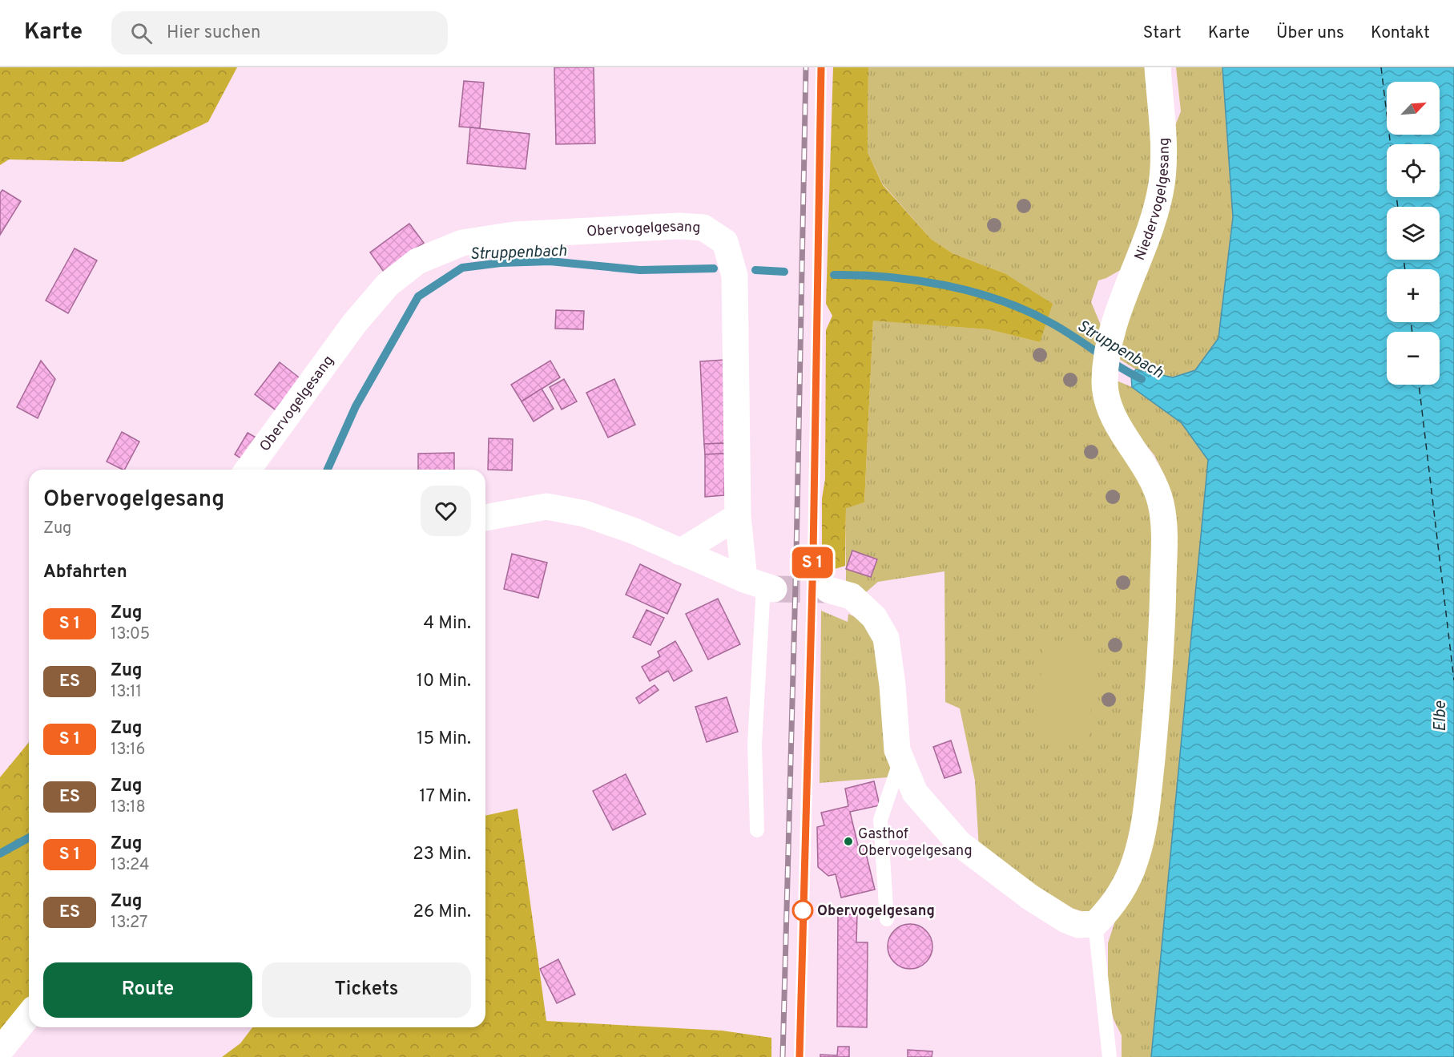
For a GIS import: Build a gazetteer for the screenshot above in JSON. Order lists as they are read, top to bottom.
{
  "streets": {
    "street": ["Niedervogelgesang", "Obervogelgesang"]
  },
  "water": ["Struppenbach", "Elbe"],
  "places": ["Gasthof Obervogelgesang", "Obervogelgesang"],
  "north": "top right",
  "page": {
    "header": "Karte",
    "search": "Hier suchen",
    "nav": [
      "Start",
      "Karte",
      "Über uns",
      "Kontakt"
    ],
    "on_map": "S 1",
    "map_buttons": ["+", "−"],
    "heading": [
      ["Obervogelgesang", "Zug"],
      "Abfahrten"
    ],
    "list": [
      {
        "mark": "S 1",
        "name": "Zug",
        "note": "13:05",
        "value": "4 Min."
      },
      {
        "mark": "ES",
        "name": "Zug",
        "note": "13:11",
        "value": "10 Min."
      },
      {
        "mark": "S 1",
        "name": "Zug",
        "note": "13:16",
        "value": "15 Min."
      },
      {
        "mark": "ES",
        "name": "Zug",
        "note": "13:18",
        "value": "17 Min."
      },
      {
        "mark": "S 1",
        "name": "Zug",
        "note": "13:24",
        "value": "23 Min."
      },
      {
        "mark": "ES",
        "name": "Zug",
        "note": "13:27",
        "value": "26 Min."
      }
    ],
    "buttons": ["Route", "Tickets"]
  }
}
